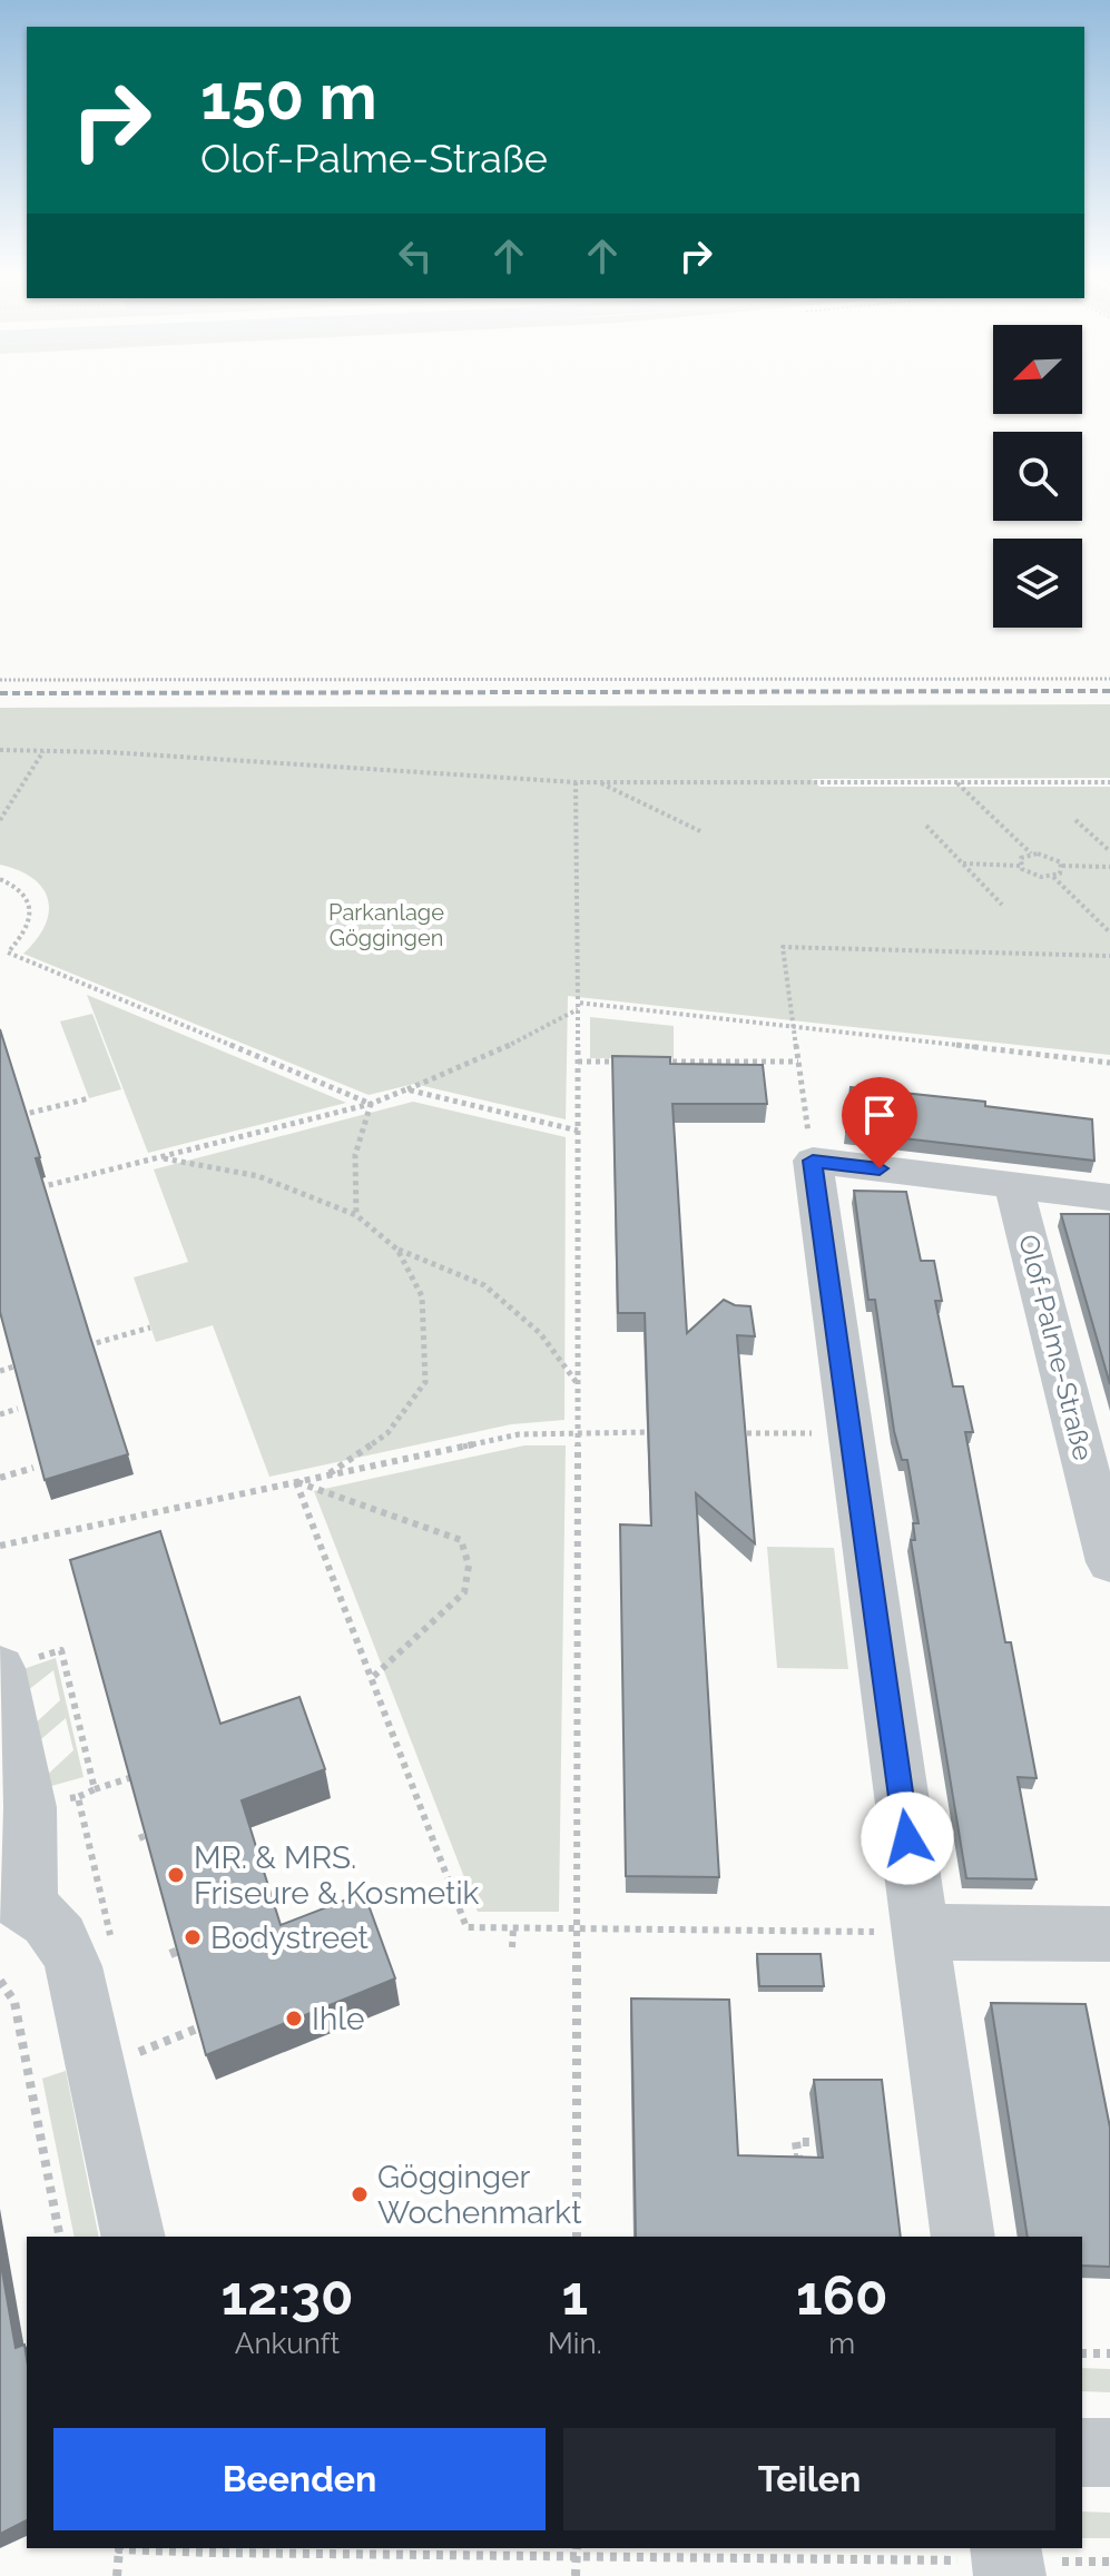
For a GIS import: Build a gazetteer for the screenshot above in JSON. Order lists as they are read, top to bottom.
{
  "streets": {
    "street": ["Olof-Palme-Straße"]
  },
  "parks": ["Parkanlage Göggingen"],
  "places": [
    "MR. & MRS. Friseure & Kosmetik",
    "Bodystreet",
    "Ihle",
    "Gögginger Wochenmarkt"
  ],
  "north": "bottom left",
  "page": {
    "turn": ["150 m", "Olof-Palme-Straße"],
    "eta": [
      "12:30",
      "Ankunft",
      "1",
      "Min.",
      "160",
      "m"
    ],
    "buttons": ["Beenden", "Teilen"]
  }
}
